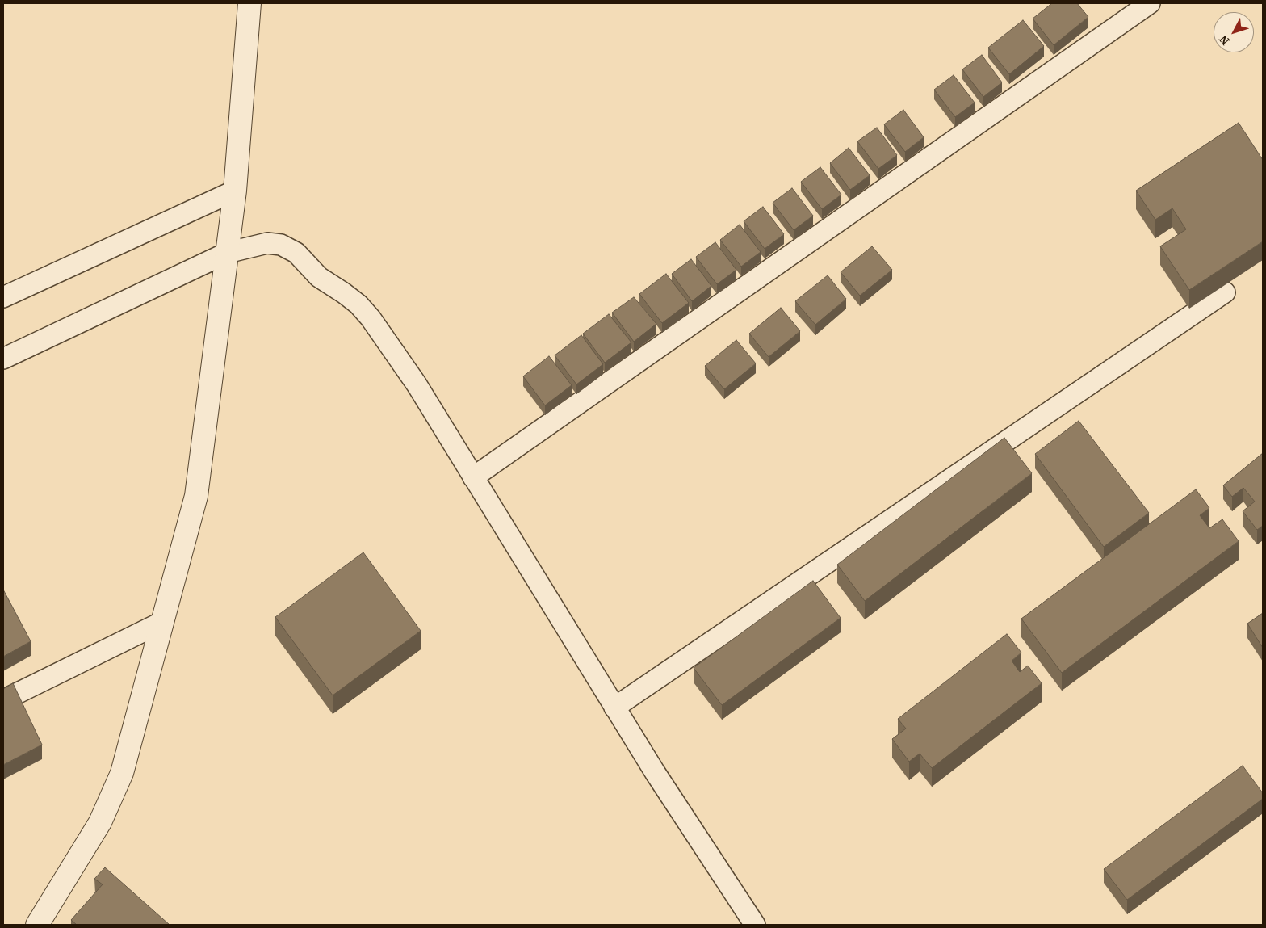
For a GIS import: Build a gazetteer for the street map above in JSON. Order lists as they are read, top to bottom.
{
  "north": "bottom left"
}
